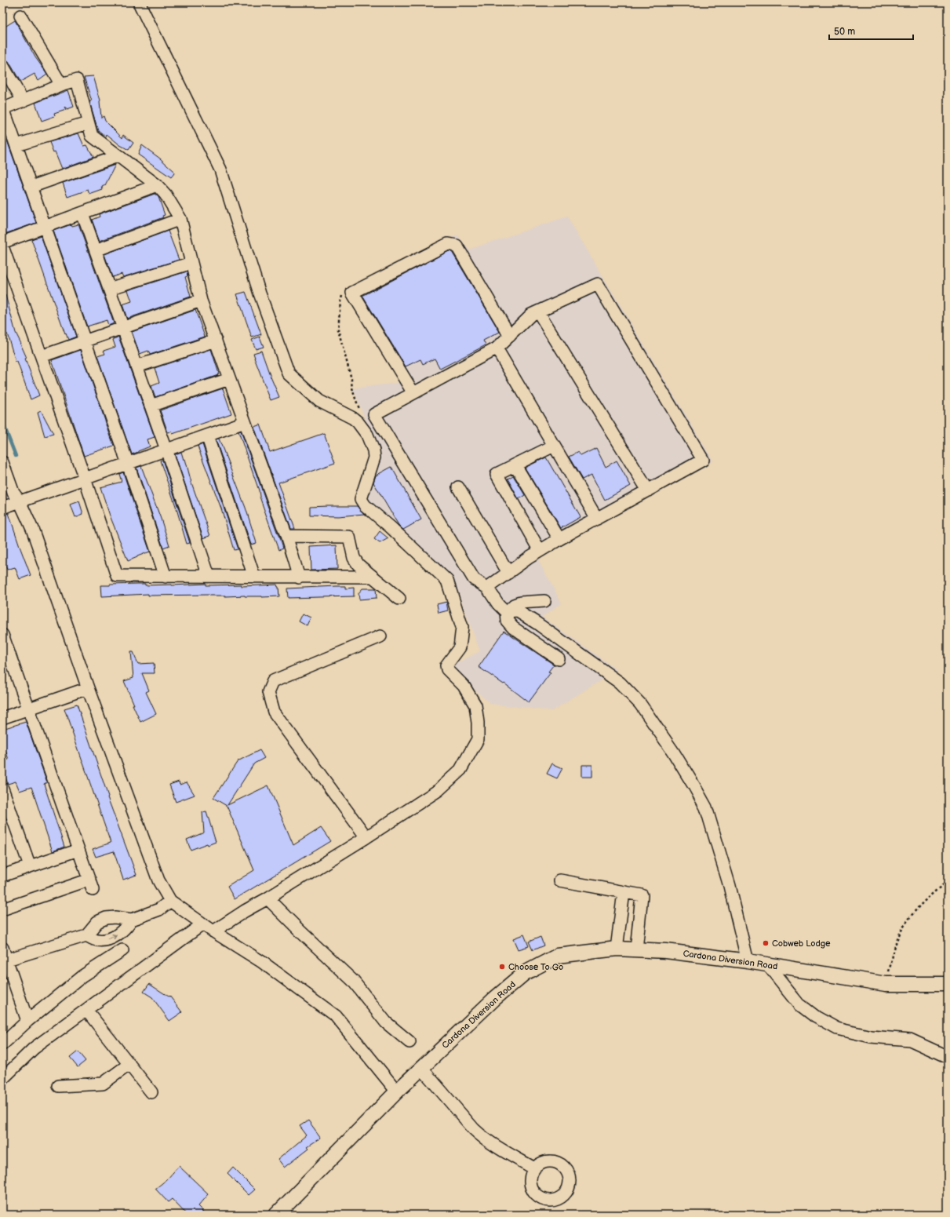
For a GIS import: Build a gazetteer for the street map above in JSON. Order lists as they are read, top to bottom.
{
  "streets": {
    "main road": ["Cardona Diversion Road"]
  },
  "places": ["Cobweb Lodge", "Choose To Go"],
  "scale_bar": "50 m"
}
